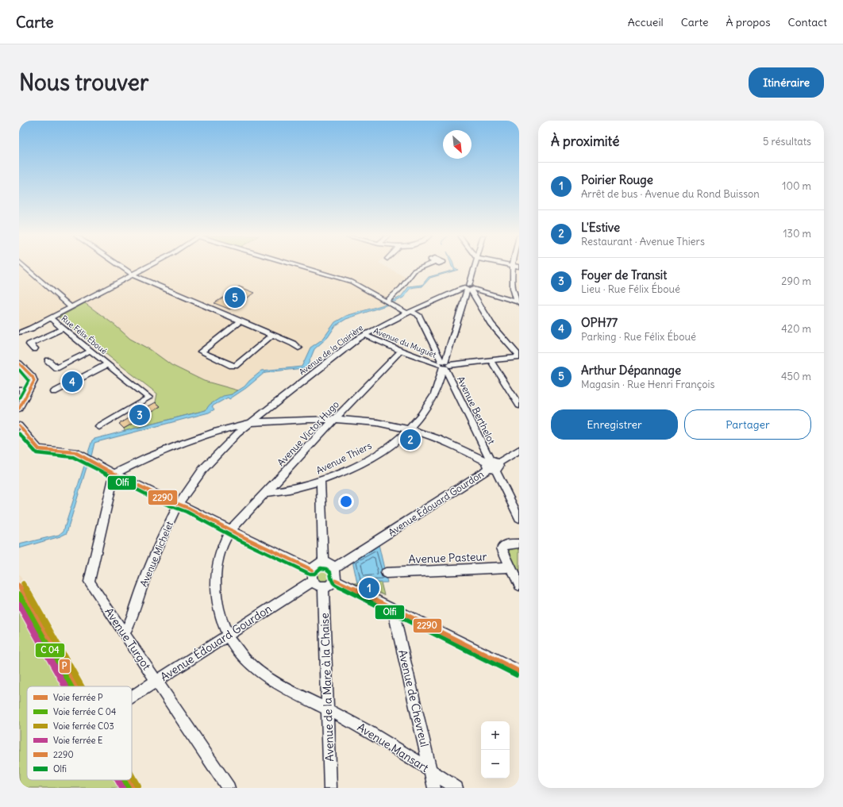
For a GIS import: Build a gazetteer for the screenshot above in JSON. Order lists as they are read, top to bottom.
{
  "streets": {
    "street": [
      "Rue Félix Éboué",
      "Avenue du Muguet",
      "Avenue de la Clairière",
      "Avenue Berthelot",
      "Avenue Victor Hugo",
      "Avenue Thiers",
      "Avenue Édouard Gourdon",
      "Avenue Michelet",
      "Avenue Pasteur",
      "Avenue Turgot",
      "Avenue de la Mare à la Chaise",
      "Avenue de Chevreul",
      "Avenue Mansart"
    ]
  },
  "crossings": [
    ["Avenue du Muguet", "Avenue de la Clairière"],
    ["Avenue du Muguet", "Avenue Berthelot"],
    ["Avenue du Muguet", "Avenue Victor Hugo"],
    ["Avenue du Muguet", "Avenue Thiers"],
    ["Avenue de la Clairière", "Avenue Berthelot"],
    ["Avenue de la Clairière", "Avenue Thiers"],
    ["Avenue de la Clairière", "Avenue Michelet"],
    ["Avenue Berthelot", "Avenue Thiers"],
    ["Avenue Berthelot", "Avenue Édouard Gourdon"],
    ["Avenue Victor Hugo", "Avenue Thiers"],
    ["Avenue Victor Hugo", "Avenue Édouard Gourdon"],
    ["Avenue Victor Hugo", "Avenue Mansart"],
    ["Avenue Édouard Gourdon", "Avenue Turgot"],
    ["Avenue Édouard Gourdon", "Avenue de la Mare à la Chaise"],
    ["Avenue Édouard Gourdon", "Avenue Mansart"],
    ["Avenue Michelet", "Avenue Turgot"],
    ["Avenue de la Mare à la Chaise", "Avenue Mansart"],
    ["Avenue de Chevreul", "Avenue Mansart"]
  ],
  "lines": [
    "transit line 2290",
    "transit line Olfi",
    "rail line C03",
    "rail line P",
    "rail line E"
  ],
  "legend": [
    "Voie ferrée P",
    "Voie ferrée C 04",
    "Voie ferrée C03",
    "Voie ferrée E",
    "2290",
    "Olfi"
  ],
  "north": "bottom right",
  "page": {
    "header": "Carte",
    "nav": [
      "Accueil",
      "Carte",
      "À propos",
      "Contact"
    ],
    "buttons": [
      "Itinéraire",
      ["Enregistrer", "Partager"]
    ],
    "title": "Nous trouver",
    "heading": ["À proximité", "5 résultats"],
    "list": [
      {
        "mark": "1",
        "name": "Poirier Rouge",
        "note": "Arrêt de bus · Avenue du Rond Buisson",
        "value": "100 m"
      },
      {
        "mark": "2",
        "name": "L'Estive",
        "note": "Restaurant · Avenue Thiers",
        "value": "130 m"
      },
      {
        "mark": "3",
        "name": "Foyer de Transit",
        "note": "Lieu · Rue Félix Éboué",
        "value": "290 m"
      },
      {
        "mark": "4",
        "name": "OPH77",
        "note": "Parking · Rue Félix Éboué",
        "value": "420 m"
      },
      {
        "mark": "5",
        "name": "Arthur Dépannage",
        "note": "Magasin · Rue Henri François",
        "value": "450 m"
      }
    ],
    "pins": [
      "5",
      "4",
      "3",
      "2",
      "1"
    ],
    "map_buttons": ["+", "−"]
  }
}
